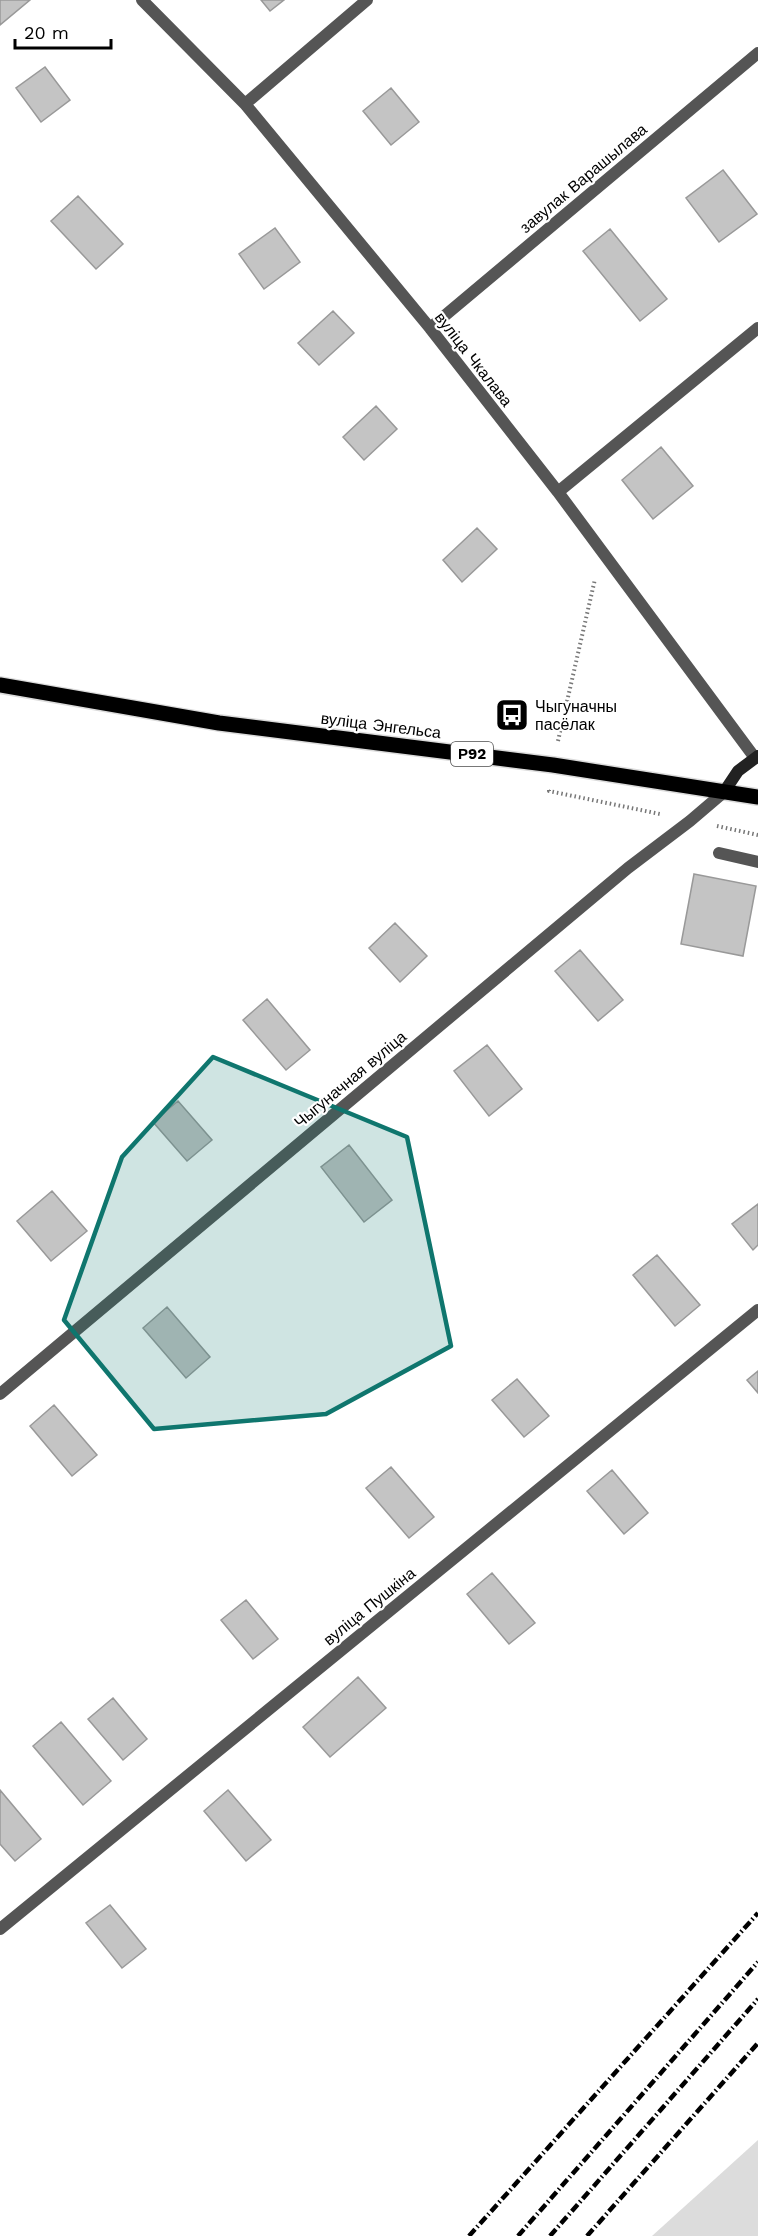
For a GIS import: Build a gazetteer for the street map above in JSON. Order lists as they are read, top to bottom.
{
  "streets": {
    "main road": ["вуліца Энгельса", "Р92"],
    "street": [
      "завулак Варашылава",
      "вуліца Чкалава",
      "Чыгуначная вуліца",
      "вуліца Пушкіна"
    ]
  },
  "crossings": [
    ["завулак Варашылава", "вуліца Чкалава"],
    ["вуліца Энгельса", "Чыгуначная вуліца"]
  ],
  "places": {
    "bus stop": ["Чыгуначны пасёлак"]
  },
  "scale_bar": "20 m"
}
